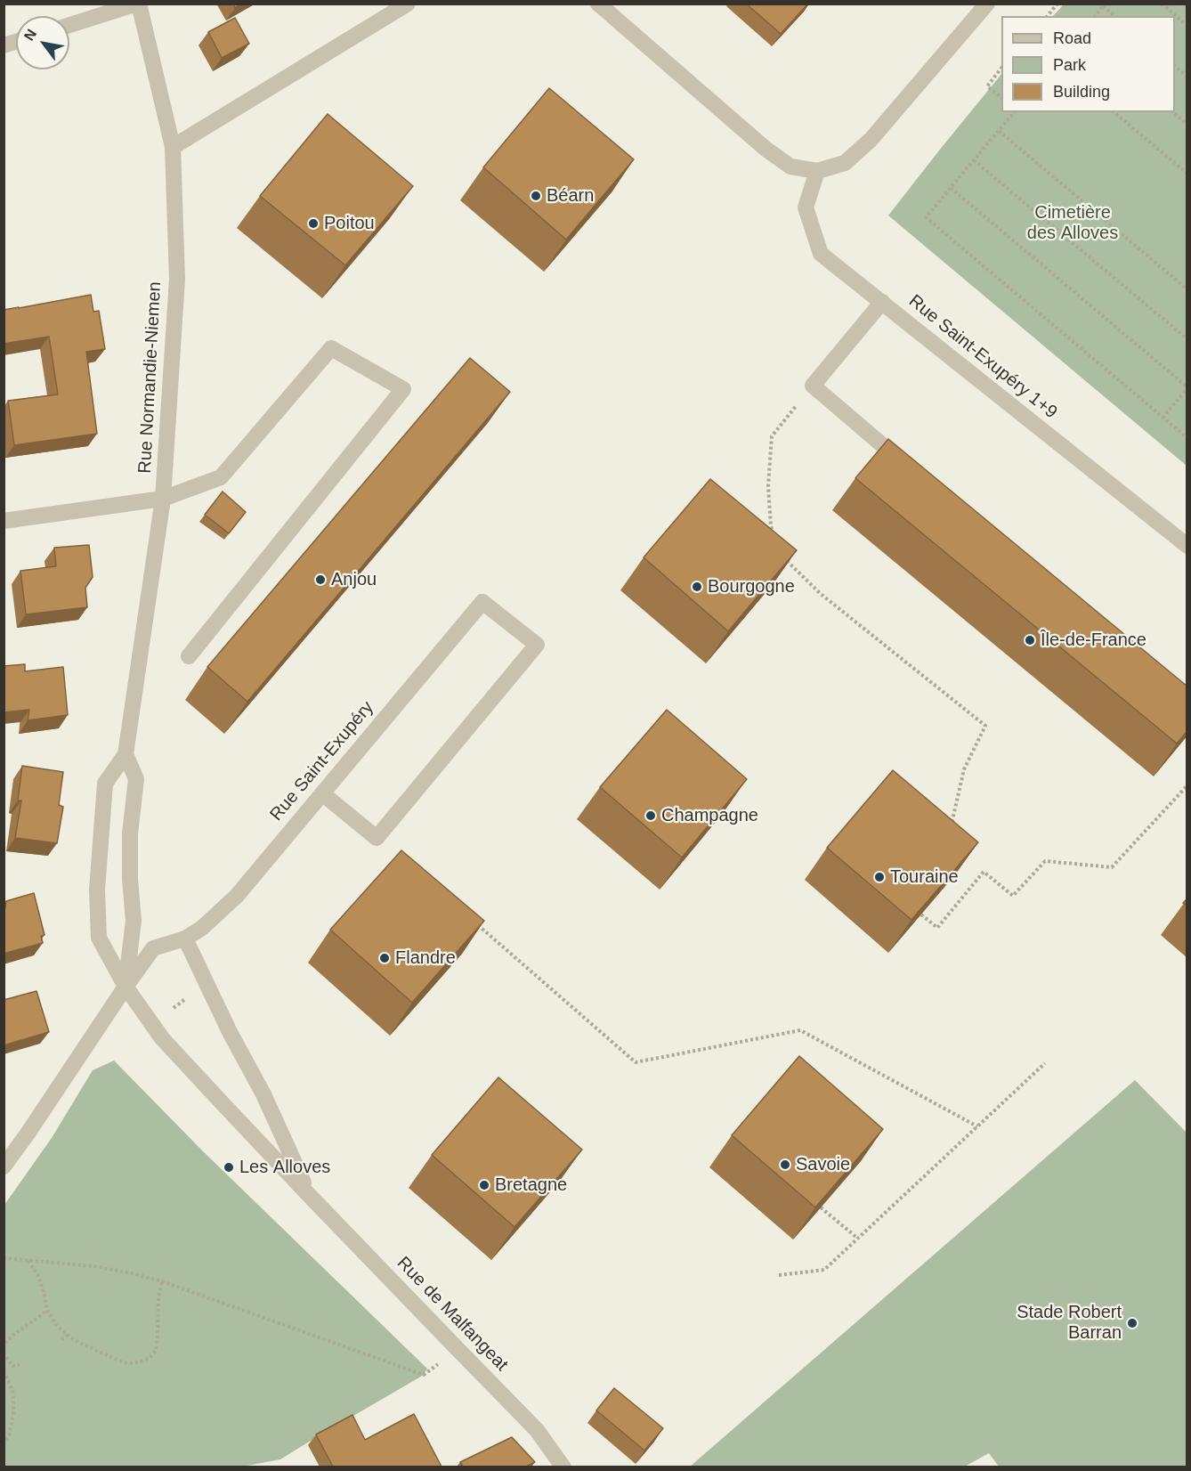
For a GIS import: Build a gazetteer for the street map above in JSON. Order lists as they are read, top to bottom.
{
  "streets": {
    "street": [
      "Rue Saint-Exupéry 1+9",
      "Rue Normandie-Niemen",
      "Rue Saint-Exupéry",
      "Rue de Malfangeat"
    ]
  },
  "crossings": [
    ["Rue Normandie-Niemen", "Rue Saint-Exupéry"],
    ["Rue Normandie-Niemen", "Rue de Malfangeat"],
    ["Rue Saint-Exupéry", "Rue de Malfangeat"]
  ],
  "parks": ["Cimetière des Alloves"],
  "places": [
    "Béarn",
    "Poitou",
    "Anjou",
    "Bourgogne",
    "Île-de-France",
    "Champagne",
    "Touraine",
    "Flandre",
    "Savoie",
    "Les Alloves",
    "Bretagne",
    "Stade Robert Barran"
  ],
  "legend": ["Road", "Park", "Building"],
  "north": "top left"
}
